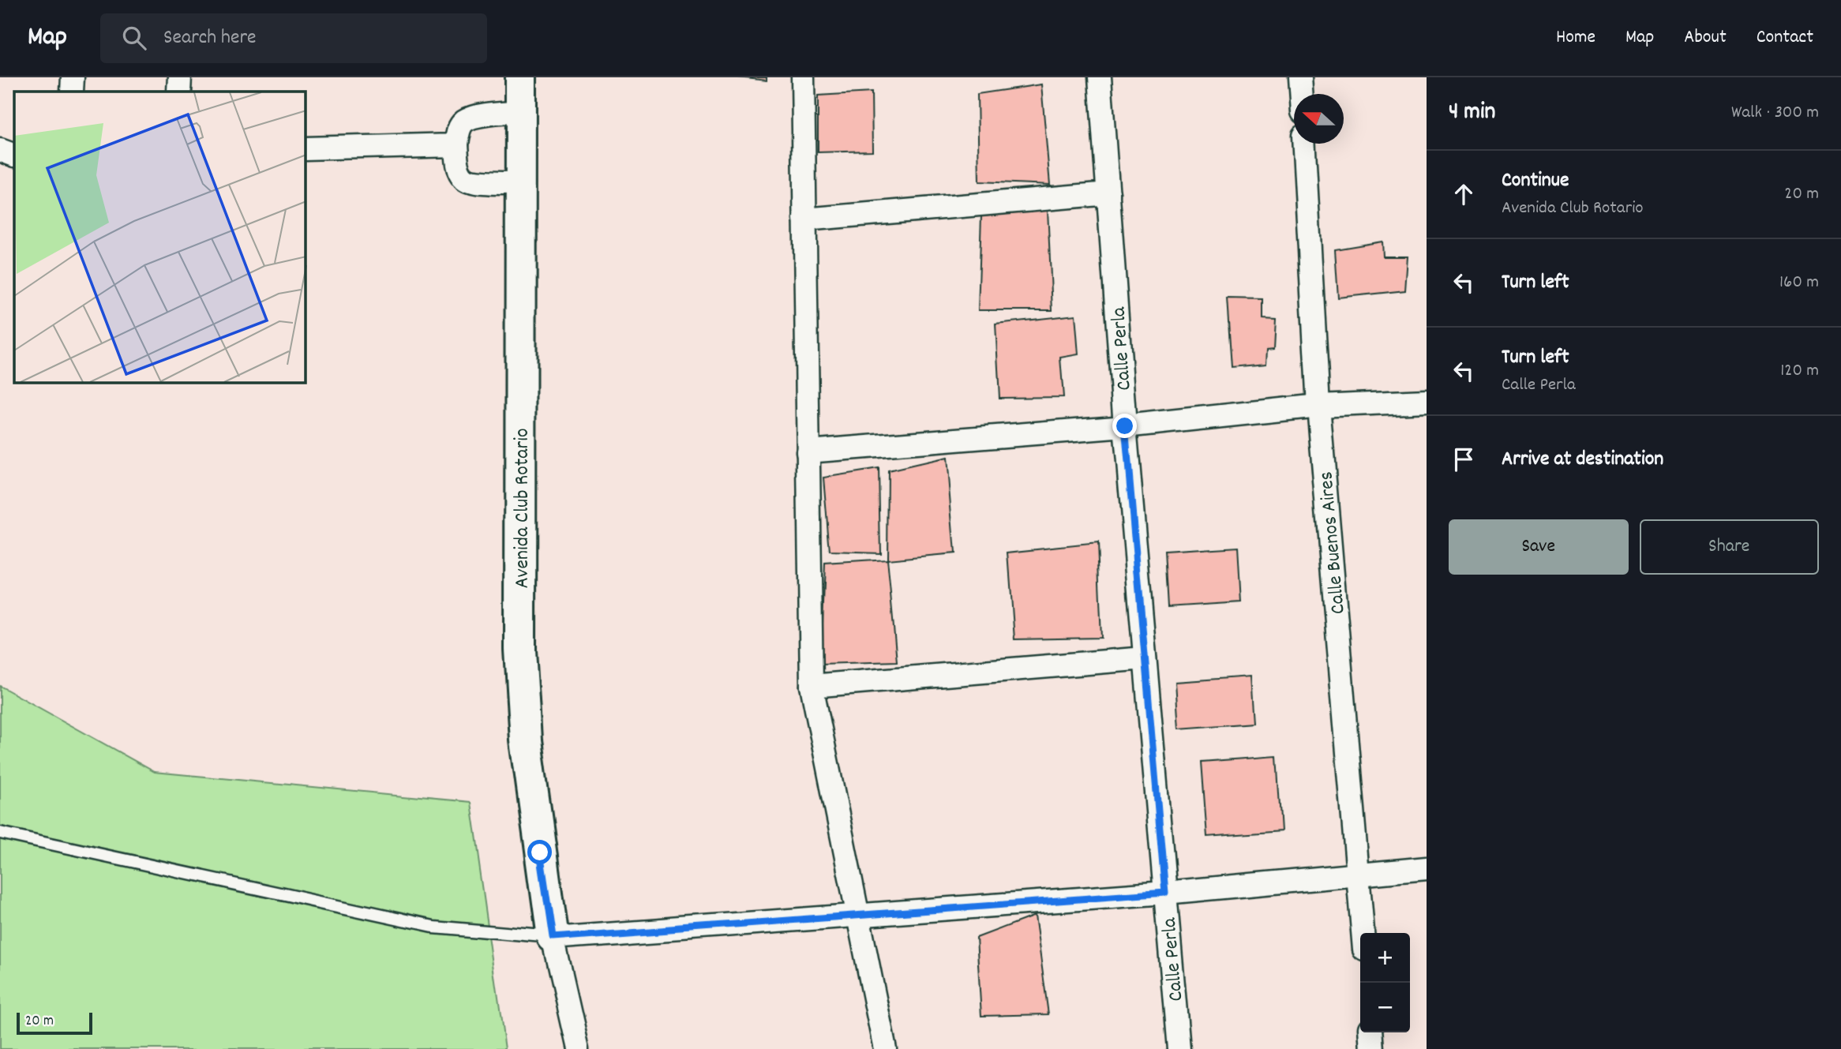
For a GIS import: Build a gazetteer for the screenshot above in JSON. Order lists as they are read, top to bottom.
{
  "streets": {
    "main road": ["Avenida Club Rotario"],
    "street": ["Calle Perla", "Calle Buenos Aires"]
  },
  "scale_bar": "20 m",
  "north": "left",
  "page": {
    "header": "Map",
    "search": "Search here",
    "nav": [
      "Home",
      "Map",
      "About",
      "Contact"
    ],
    "heading": ["4 min", "Walk · 300 m"],
    "list": [
      ["Continue", "Avenida Club Rotario", "20 m"],
      ["Turn left", "160 m"],
      ["Turn left", "Calle Perla", "120 m"],
      "Arrive at destination"
    ],
    "buttons": ["Save", "Share"],
    "map_buttons": ["+", "−"],
    "scale": "20 m"
  }
}
